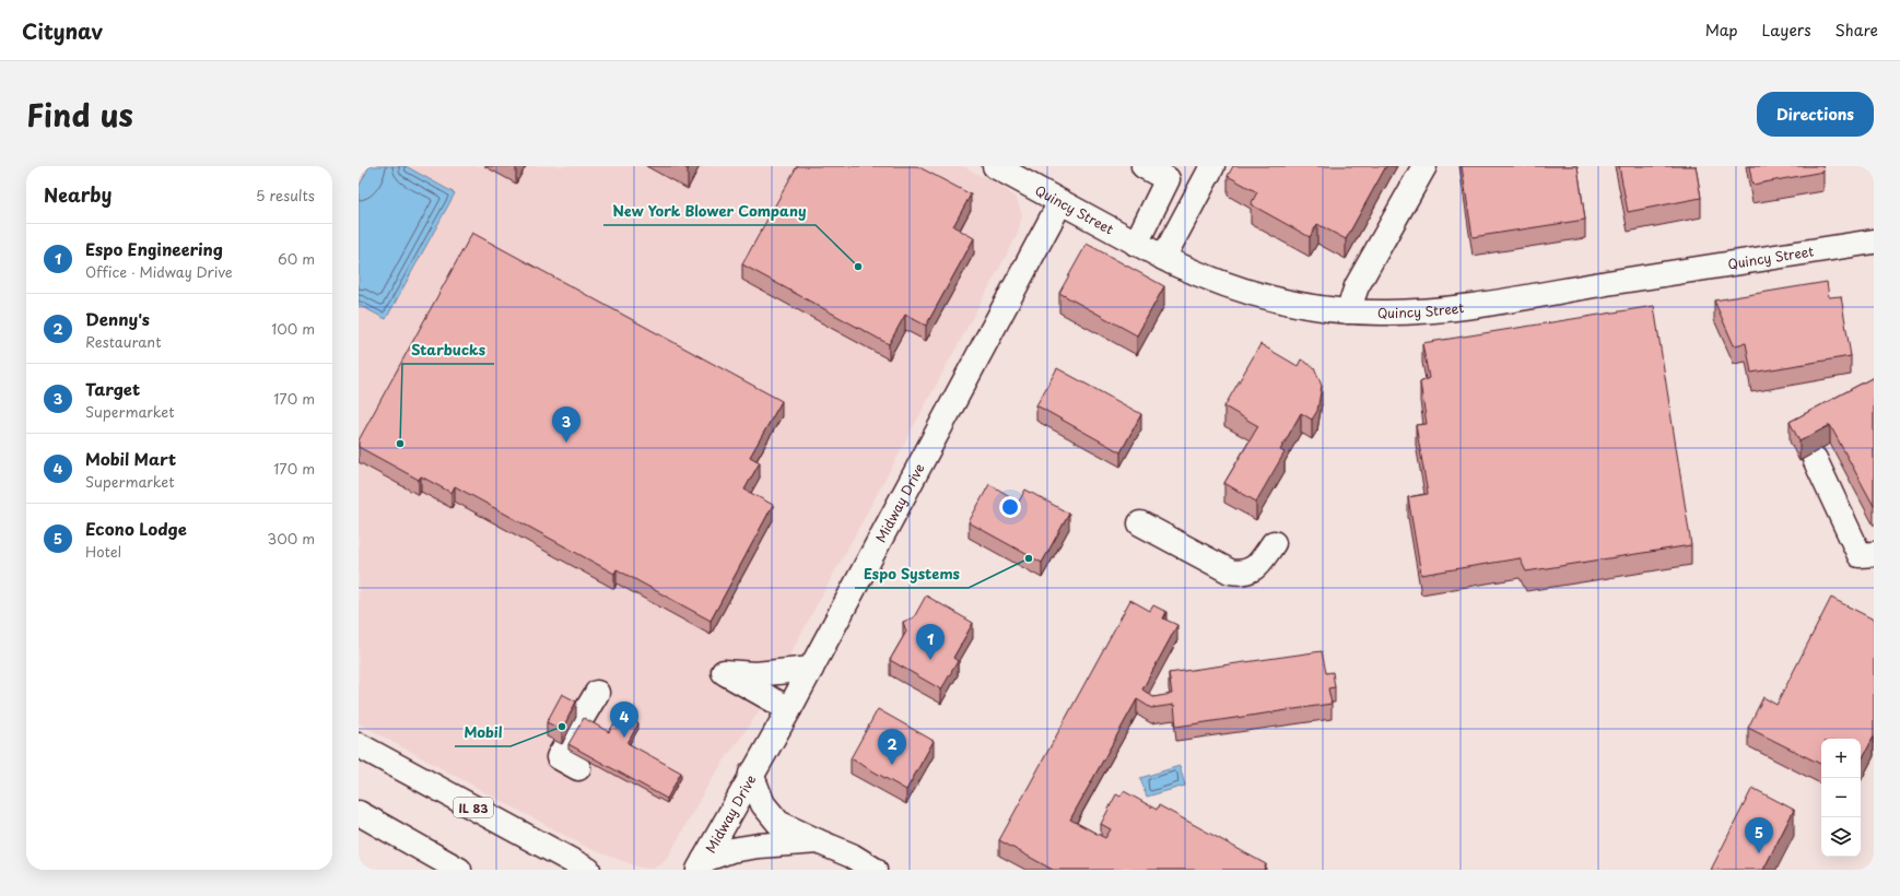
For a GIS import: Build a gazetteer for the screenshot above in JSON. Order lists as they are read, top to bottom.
{
  "streets": {
    "main road": ["Quincy Street", "Midway Drive", "IL 83"]
  },
  "crossings": [
    ["Quincy Street", "Midway Drive"]
  ],
  "places": [
    "New York Blower Company",
    "Starbucks",
    "Espo Systems",
    "Mobil"
  ],
  "page": {
    "header": "Citynav",
    "nav": ["Map", "Layers", "Share"],
    "title": "Find us",
    "buttons": "Directions",
    "heading": ["Nearby", "5 results"],
    "list": [
      {
        "mark": "1",
        "name": "Espo Engineering",
        "note": "Office · Midway Drive",
        "value": "60 m"
      },
      {
        "mark": "2",
        "name": "Denny's",
        "note": "Restaurant",
        "value": "100 m"
      },
      {
        "mark": "3",
        "name": "Target",
        "note": "Supermarket",
        "value": "170 m"
      },
      {
        "mark": "4",
        "name": "Mobil Mart",
        "note": "Supermarket",
        "value": "170 m"
      },
      {
        "mark": "5",
        "name": "Econo Lodge",
        "note": "Hotel",
        "value": "300 m"
      }
    ],
    "pins": [
      "3",
      "1",
      "4",
      "2",
      "5"
    ],
    "map_buttons": ["+", "−"]
  }
}
